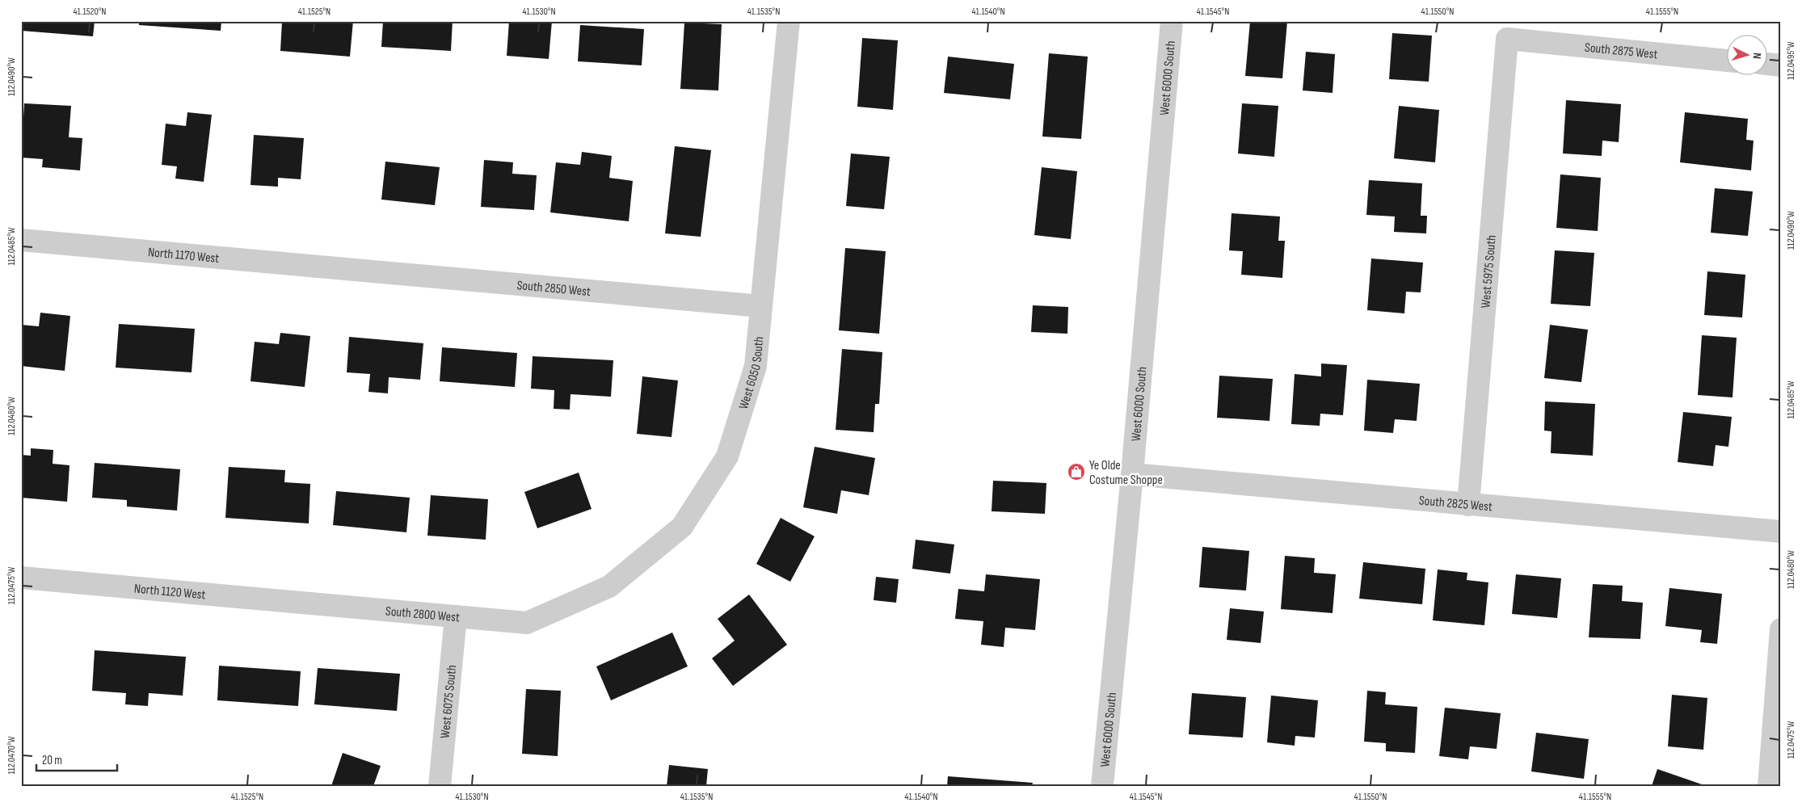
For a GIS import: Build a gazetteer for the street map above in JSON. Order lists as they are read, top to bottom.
{
  "streets": {
    "street": [
      "South 2875 West",
      "West 6000 South",
      "North 1170 West",
      "West 5975 South",
      "South 2850 West",
      "West 6050 South",
      "South 2825 West",
      "North 1120 West",
      "South 2800 West",
      "West 6075 South"
    ]
  },
  "crossings": [
    ["South 2875 West", "West 5975 South"],
    ["West 6000 South", "South 2825 West"],
    ["North 1170 West", "South 2850 West"],
    ["West 5975 South", "South 2825 West"],
    ["South 2850 West", "West 6050 South"],
    ["West 6050 South", "South 2800 West"],
    ["North 1120 West", "South 2800 West"],
    ["South 2800 West", "West 6075 South"]
  ],
  "places": {
    "shop": ["Ye Olde Costume Shoppe"]
  },
  "scale_bar": "20 m",
  "north": "right",
  "coordinates": [
    "41.1520°N",
    "41.1525°N",
    "41.1530°N",
    "41.1535°N",
    "41.1540°N",
    "41.1545°N",
    "41.1550°N",
    "41.1555°N",
    "112.0495°W",
    "112.0490°W",
    "112.0485°W",
    "112.0480°W",
    "112.0475°W",
    "112.0470°W"
  ]
}
